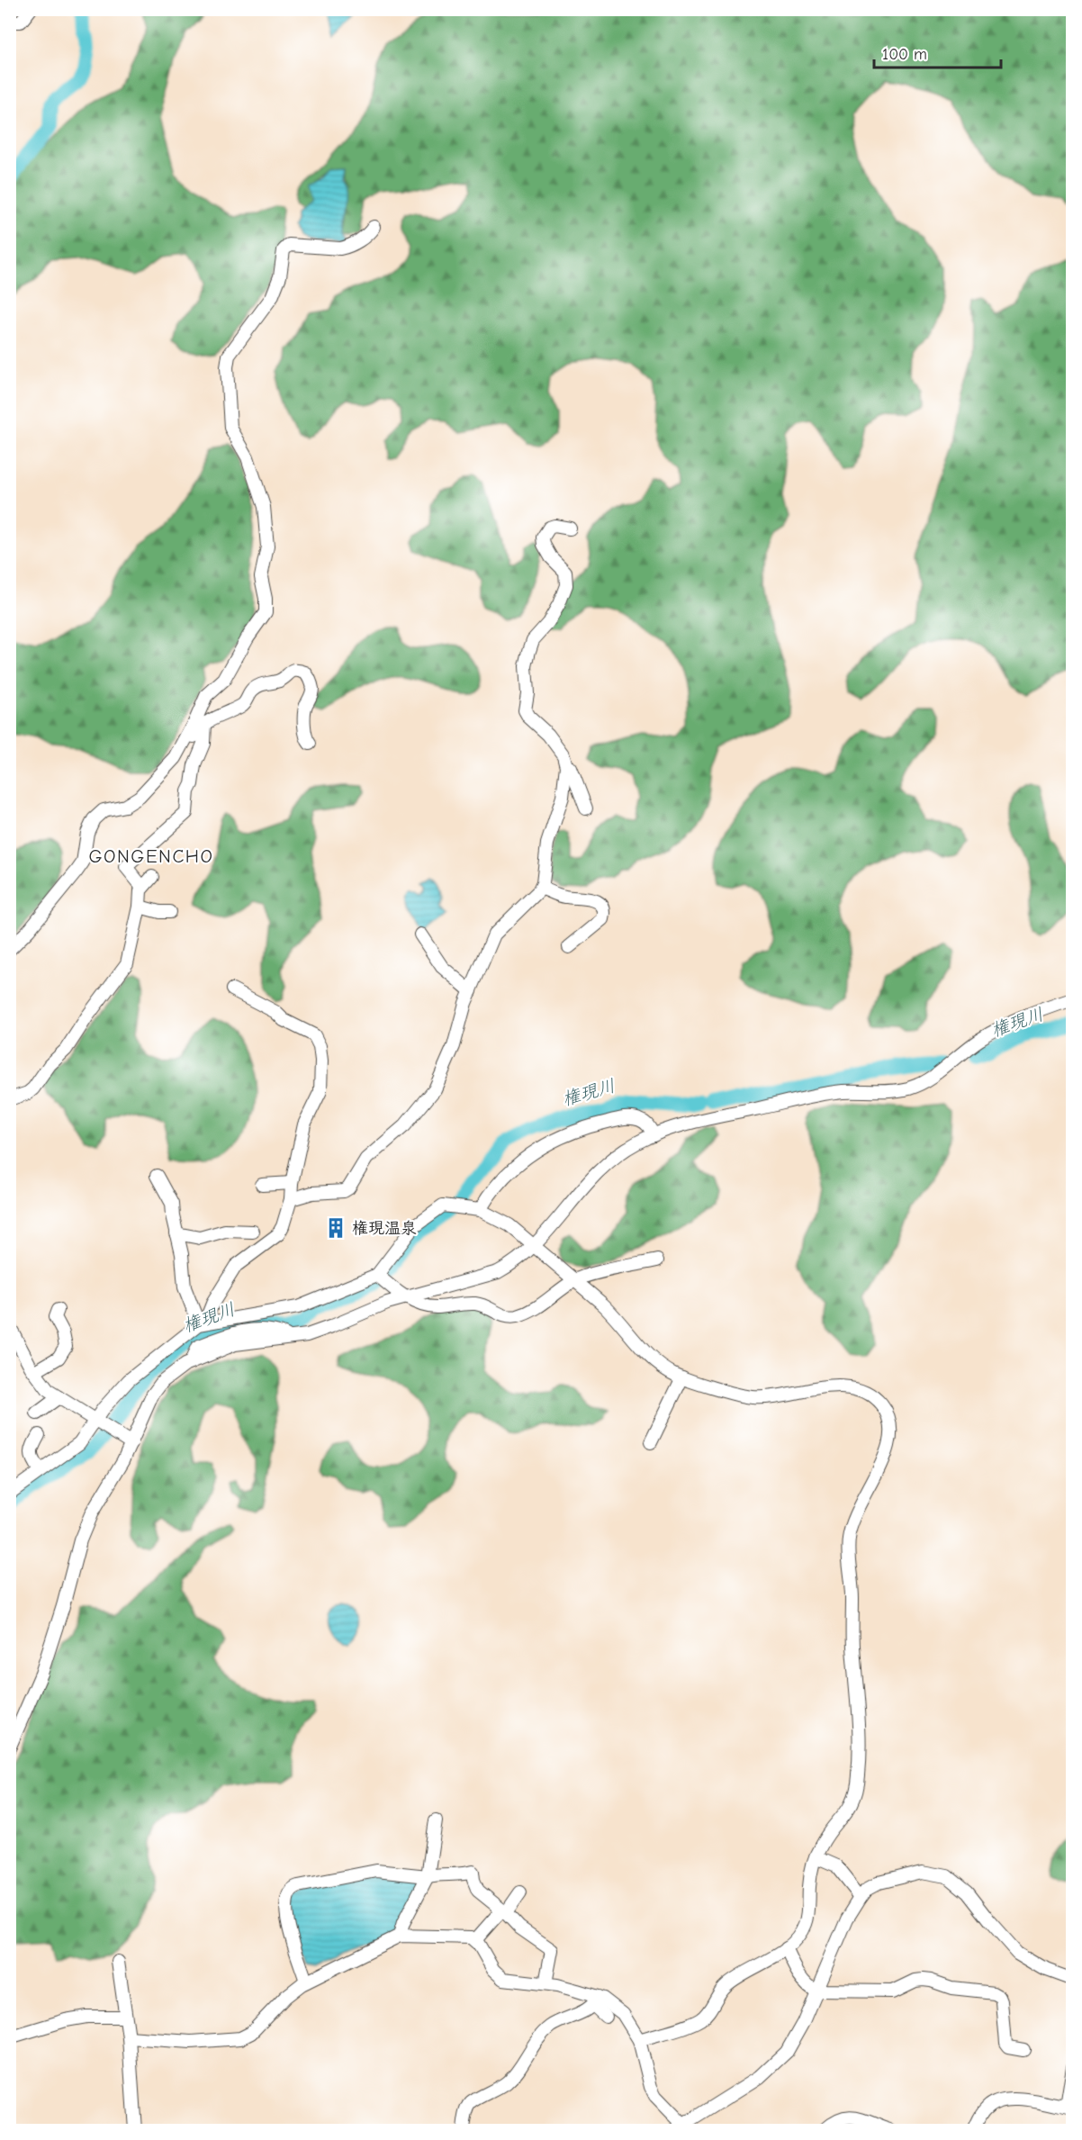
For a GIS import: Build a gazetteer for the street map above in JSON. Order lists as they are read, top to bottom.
{
  "districts": ["GONGENCHO"],
  "water": ["権現川"],
  "places": {
    "building": ["権現温泉"]
  },
  "scale_bar": "100 m"
}
